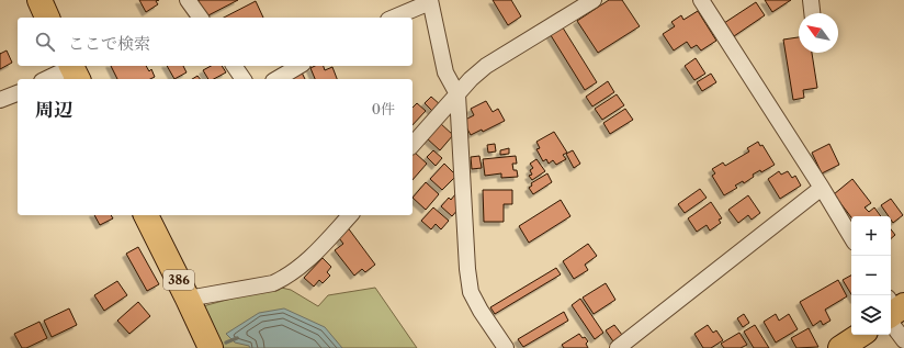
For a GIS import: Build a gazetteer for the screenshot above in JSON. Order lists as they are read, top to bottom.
{
  "streets": {
    "highway": ["386"]
  },
  "north": "top left",
  "page": {
    "search": "ここで検索",
    "heading": ["周辺", "0件"],
    "map_buttons": ["+", "−"]
  }
}
